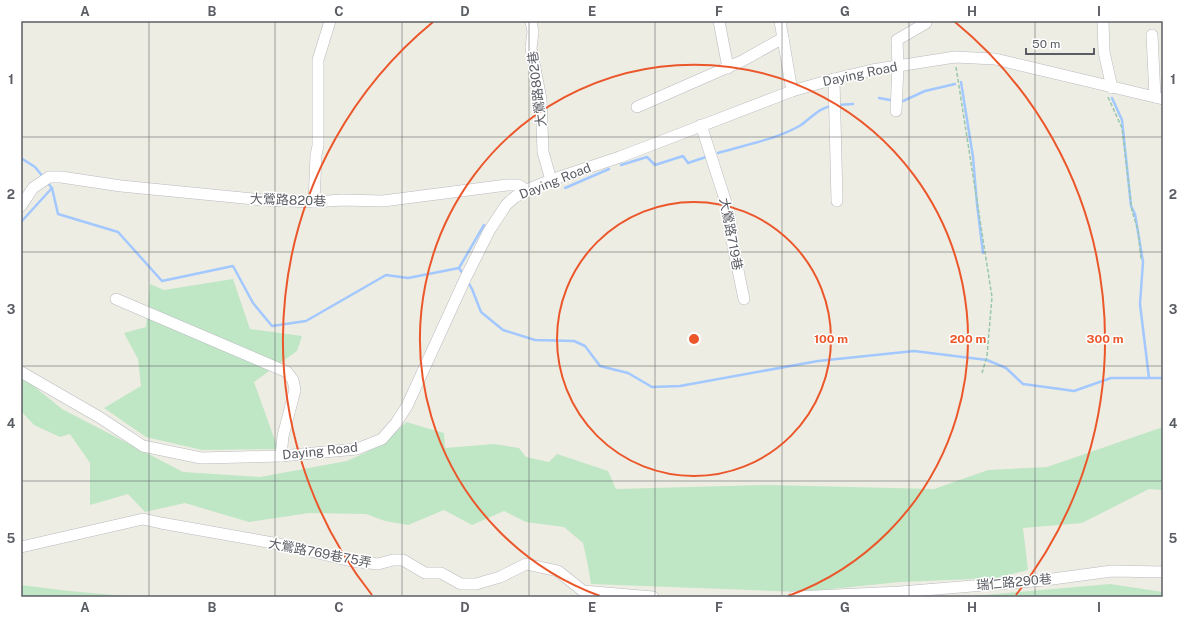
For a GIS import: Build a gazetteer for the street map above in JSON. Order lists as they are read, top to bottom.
{
  "streets": {
    "street": [
      "Daying Road",
      "大鶯路802巷",
      "大鶯路820巷",
      "大鶯路719巷",
      "大鶯路769巷75弄",
      "瑞仁路290巷"
    ]
  },
  "crossings": [
    ["Daying Road", "大鶯路802巷"],
    ["Daying Road", "大鶯路820巷"],
    ["Daying Road", "大鶯路719巷"]
  ],
  "scale_bar": "50 m",
  "grid": {
    "columns": [
      "A",
      "B",
      "C",
      "D",
      "E",
      "F",
      "G",
      "H",
      "I"
    ],
    "rows": [
      "1",
      "2",
      "3",
      "4",
      "5"
    ]
  },
  "rings": ["100 m", "200 m", "300 m"]
}
